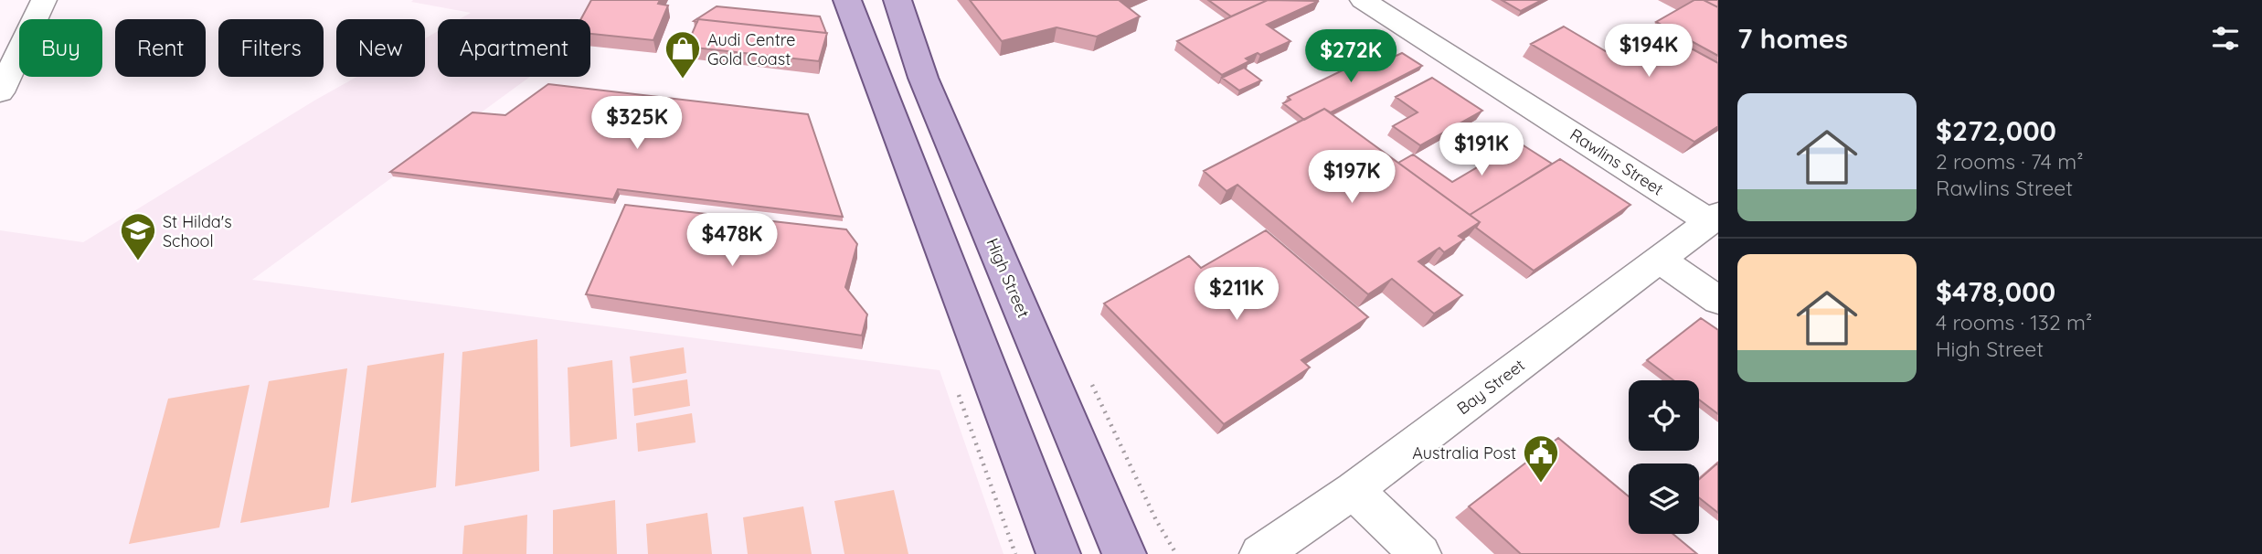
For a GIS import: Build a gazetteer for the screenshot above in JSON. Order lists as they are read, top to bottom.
{
  "streets": {
    "main road": ["High Street"],
    "street": ["Rawlins Street", "Bay Street"]
  },
  "crossings": [
    ["Rawlins Street", "Bay Street"]
  ],
  "places": {
    "shop": ["Audi Centre Gold Coast"],
    "school or university": ["St Hilda's School"],
    "public building": ["Australia Post"]
  },
  "page": {
    "heading": "7 homes",
    "chip": [
      "Buy",
      "Rent",
      "Filters",
      "New",
      "Apartment"
    ],
    "price": [
      "$194K",
      "$272K",
      "$325K",
      "$191K",
      "$197K",
      "$478K",
      "$211K"
    ],
    "list": [
      {
        "name": "$272,000",
        "note": "2 rooms · 74 m² · Rawlins Street"
      },
      {
        "name": "$478,000",
        "note": "4 rooms · 132 m² · High Street"
      }
    ]
  }
}
